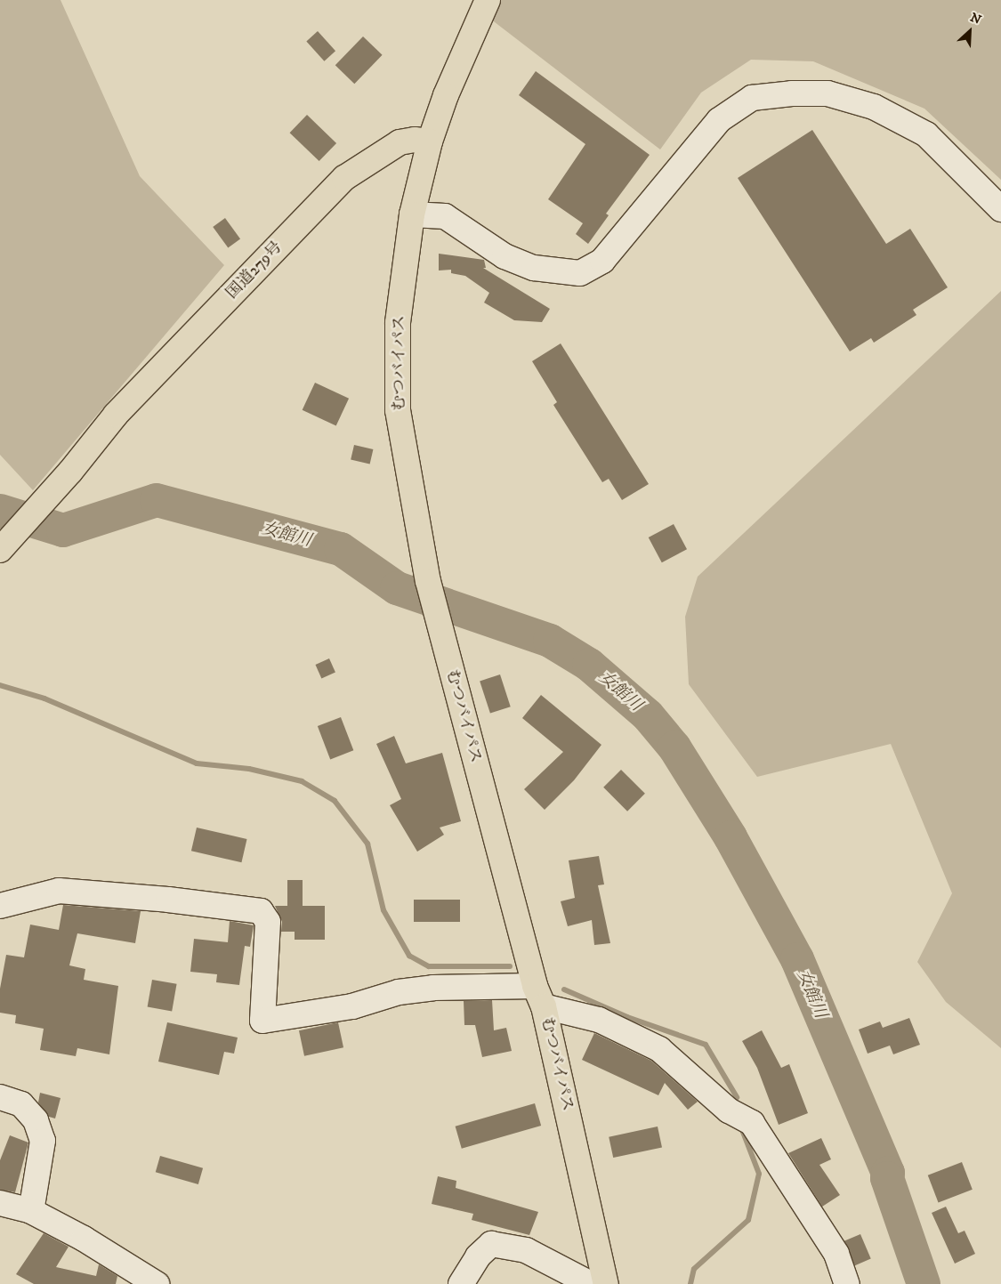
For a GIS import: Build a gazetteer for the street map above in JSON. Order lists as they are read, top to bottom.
{
  "streets": {
    "highway": ["国道279号", "むつバイパス"]
  },
  "crossings": [
    ["国道279号", "むつバイパス"]
  ],
  "water": ["女館川"],
  "north": "top right"
}
